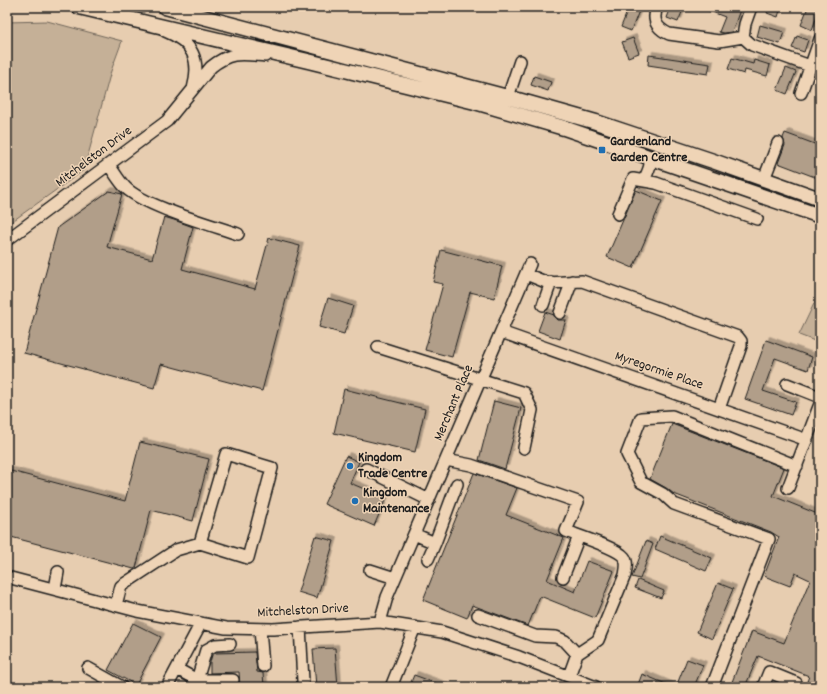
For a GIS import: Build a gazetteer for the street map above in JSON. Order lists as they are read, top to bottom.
{
  "streets": {
    "street": ["Mitchelston Drive", "Myregormie Place", "Merchant Place"]
  },
  "crossings": [
    ["Mitchelston Drive", "Merchant Place"],
    ["Myregormie Place", "Merchant Place"]
  ],
  "places": {
    "transit": ["Gardenland Garden Centre"],
    "other": ["Kingdom Trade Centre", "Kingdom Maintenance"]
  }
}
